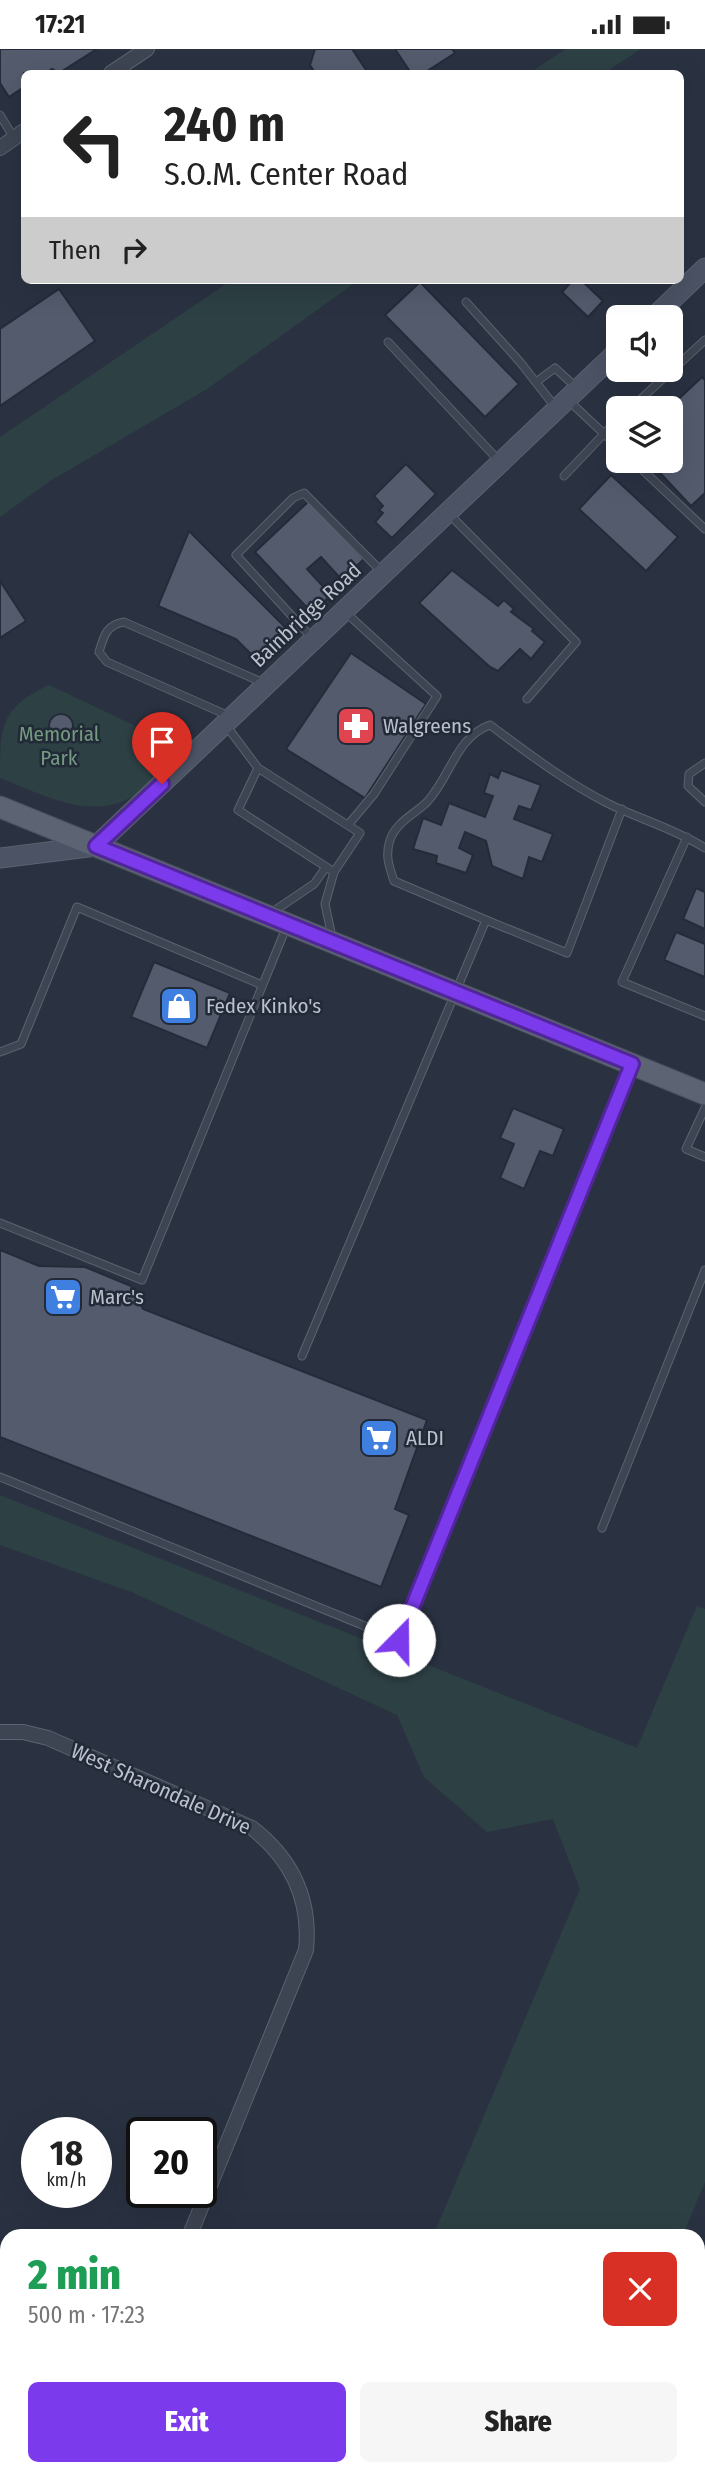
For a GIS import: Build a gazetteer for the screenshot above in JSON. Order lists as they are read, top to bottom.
{
  "streets": {
    "street": ["Bainbridge Road", "West Sharondale Drive"]
  },
  "parks": ["Memorial Park"],
  "places": {
    "pharmacy": ["Walgreens"],
    "shop": ["Fedex Kinko's"],
    "supermarket": ["Marc's", "ALDI"]
  },
  "page": {
    "status": "17:21",
    "turn": ["240 m", "S.O.M. Center Road"],
    "then": "Then",
    "speed": "18 km/h",
    "limit": "20",
    "heading": ["2 min", "500 m · 17:23"],
    "buttons": ["Exit", "Share"]
  }
}
